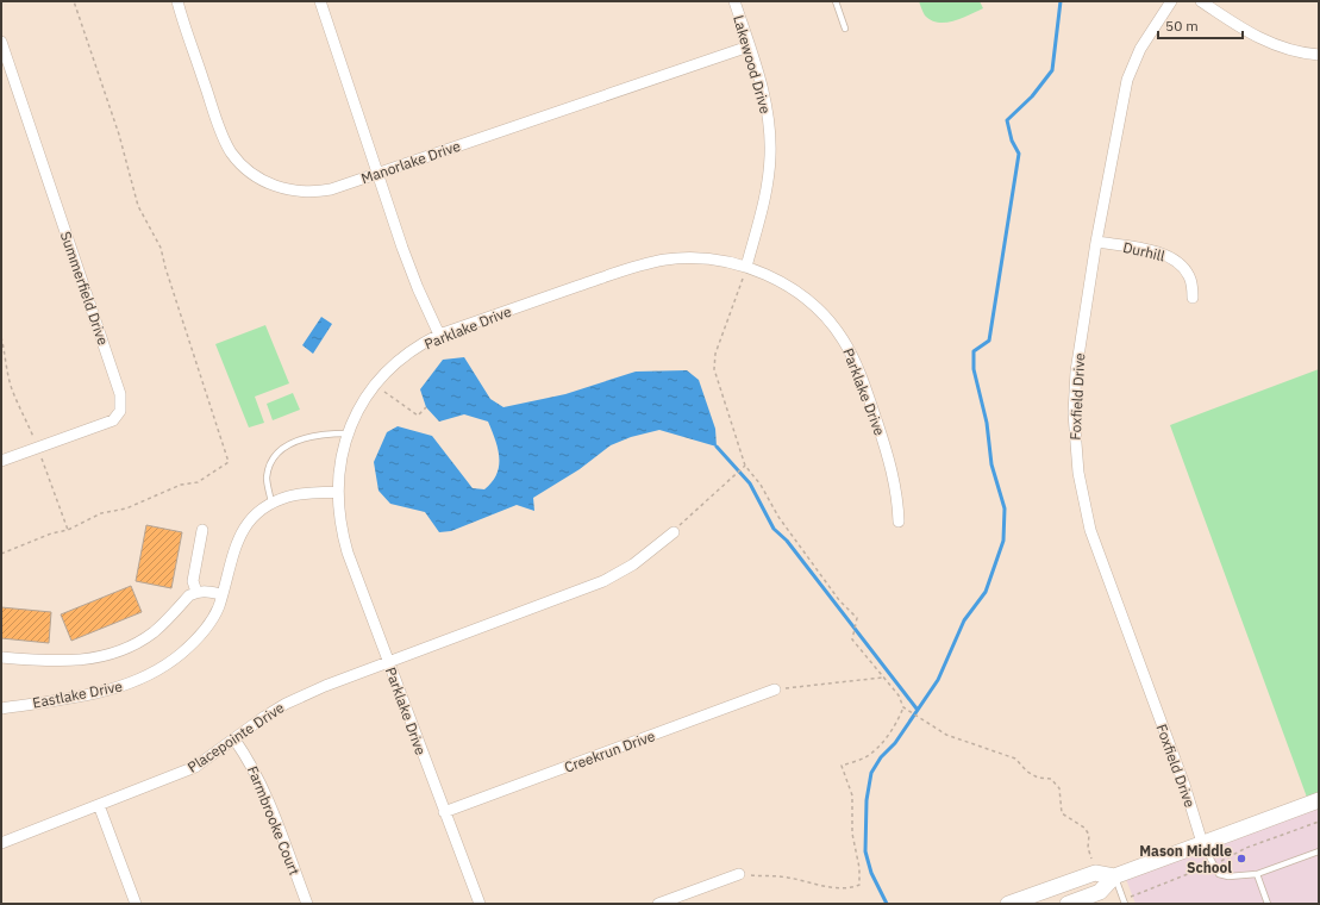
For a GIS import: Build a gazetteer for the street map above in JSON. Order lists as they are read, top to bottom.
{
  "streets": {
    "street": [
      "Lakewood Drive",
      "Manorlake Drive",
      "Durhill",
      "Summerfield Drive",
      "Parklake Drive",
      "Foxfield Drive",
      "Eastlake Drive",
      "Placepointe Drive",
      "Creekrun Drive",
      "Farmbrooke Court"
    ]
  },
  "crossings": [
    ["Lakewood Drive", "Manorlake Drive"],
    ["Lakewood Drive", "Parklake Drive"],
    ["Durhill", "Foxfield Drive"],
    ["Parklake Drive", "Eastlake Drive"],
    ["Parklake Drive", "Placepointe Drive"],
    ["Parklake Drive", "Creekrun Drive"],
    ["Placepointe Drive", "Farmbrooke Court"]
  ],
  "places": ["Mason Middle School"],
  "scale_bar": "50 m"
}
